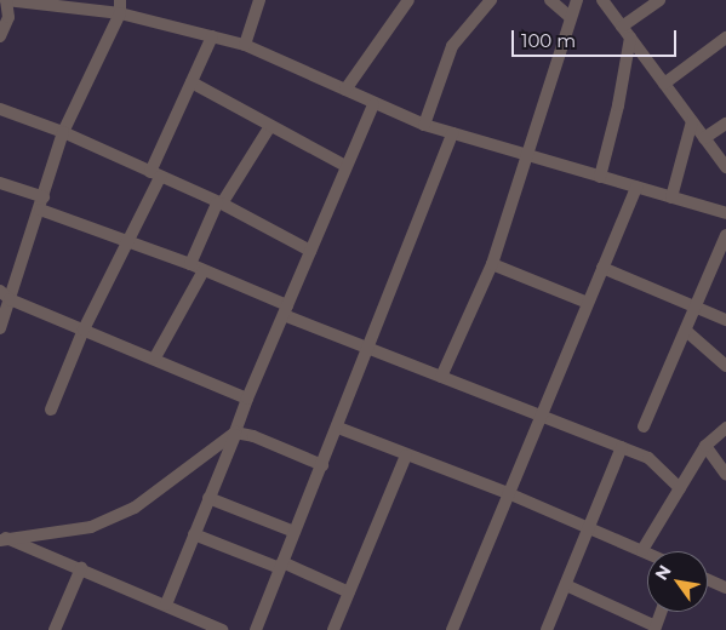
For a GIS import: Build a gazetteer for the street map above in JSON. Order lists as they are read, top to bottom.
{
  "scale_bar": "100 m",
  "north": "top left"
}
